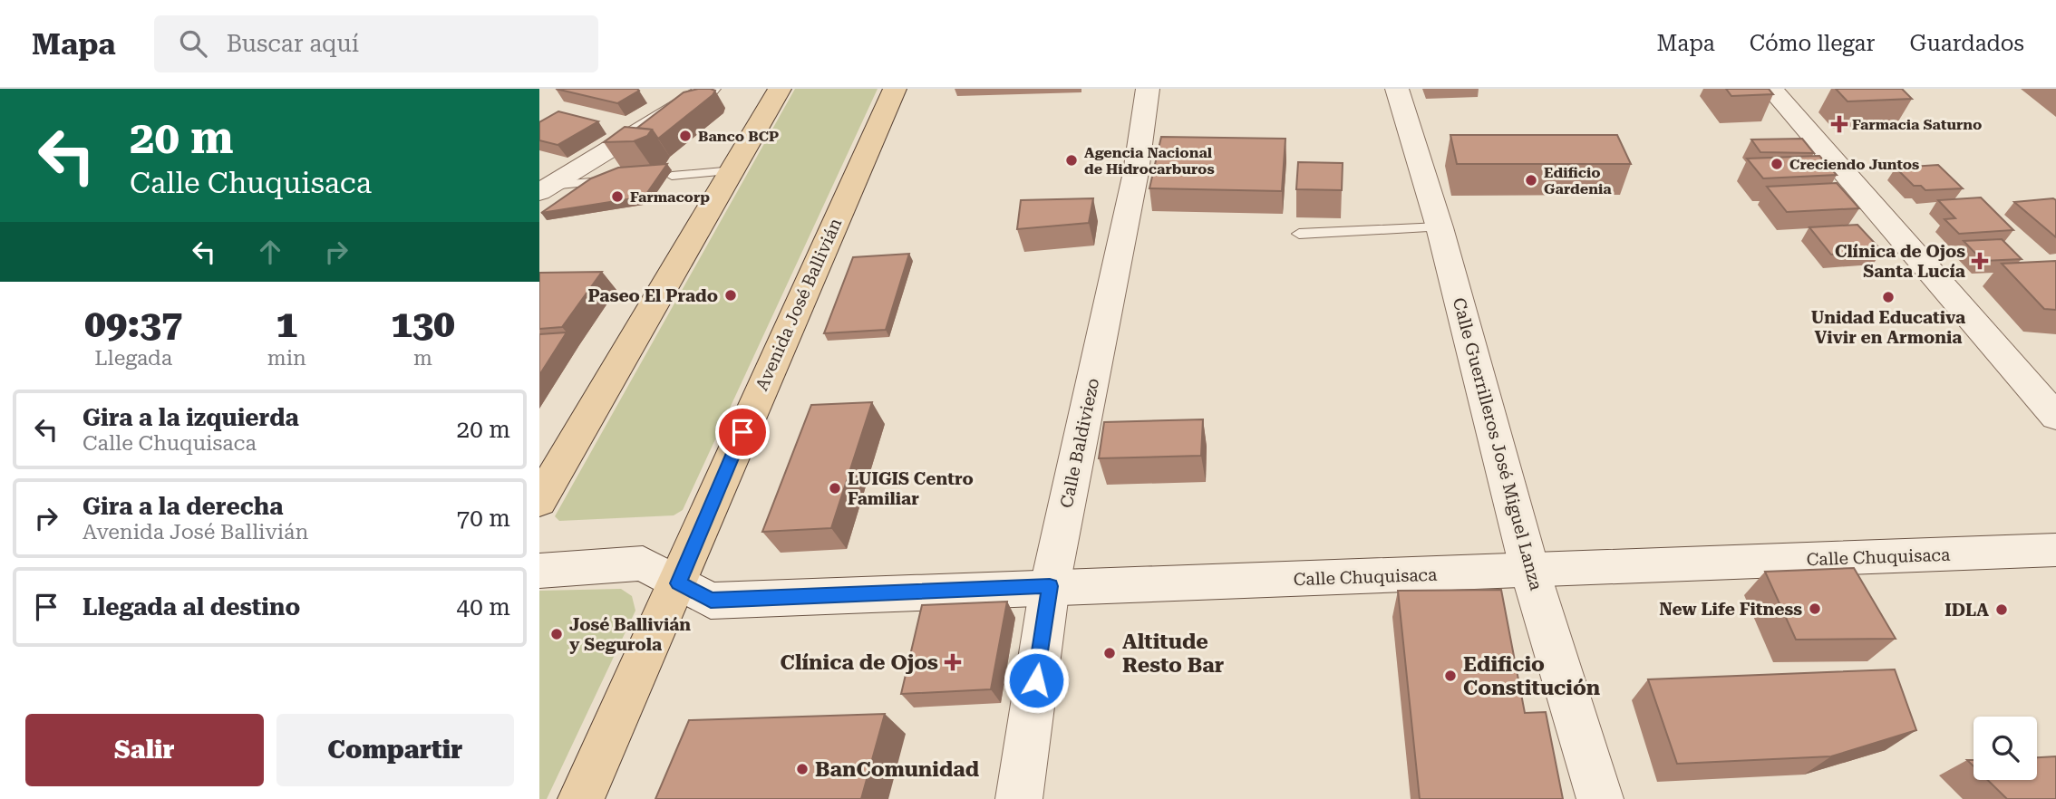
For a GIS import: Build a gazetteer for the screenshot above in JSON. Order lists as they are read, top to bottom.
{
  "streets": {
    "main road": ["Avenida José Ballivián"],
    "street": ["Calle Baldiviezo", "Calle Guerrilleros José Miguel Lanza", "Calle Chuquisaca"]
  },
  "crossings": [
    ["Avenida José Ballivián", "Calle Chuquisaca"],
    ["Calle Baldiviezo", "Calle Chuquisaca"],
    ["Calle Guerrilleros José Miguel Lanza", "Calle Chuquisaca"]
  ],
  "places": {
    "health": ["Farmacia Saturno", "Clínica de Ojos Santa Lucía", "Clínica de Ojos"],
    "other": [
      "Banco BCP",
      "Agencia Nacional de Hidrocarburos",
      "Creciendo Juntos",
      "Edificio Gardenia",
      "Farmacorp",
      "Paseo El Prado",
      "Unidad Educativa Vivir en Armonia",
      "LUIGIS Centro Familiar",
      "New Life Fitness",
      "IDLA",
      "José Ballivián y Segurola",
      "Altitude Resto Bar",
      "Edificio Constitución",
      "BanComunidad"
    ]
  },
  "page": {
    "header": "Mapa",
    "search": "Buscar aquí",
    "nav": ["Mapa", "Cómo llegar", "Guardados"],
    "turn": ["20 m", "Calle Chuquisaca"],
    "eta": [
      "09:37",
      "Llegada",
      "1",
      "min",
      "130",
      "m"
    ],
    "list": [
      {
        "name": "Gira a la izquierda",
        "note": "Calle Chuquisaca",
        "value": "20 m"
      },
      {
        "name": "Gira a la derecha",
        "note": "Avenida José Ballivián",
        "value": "70 m"
      },
      {
        "name": "Llegada al destino",
        "value": "40 m"
      }
    ],
    "buttons": ["Salir", "Compartir"]
  }
}
